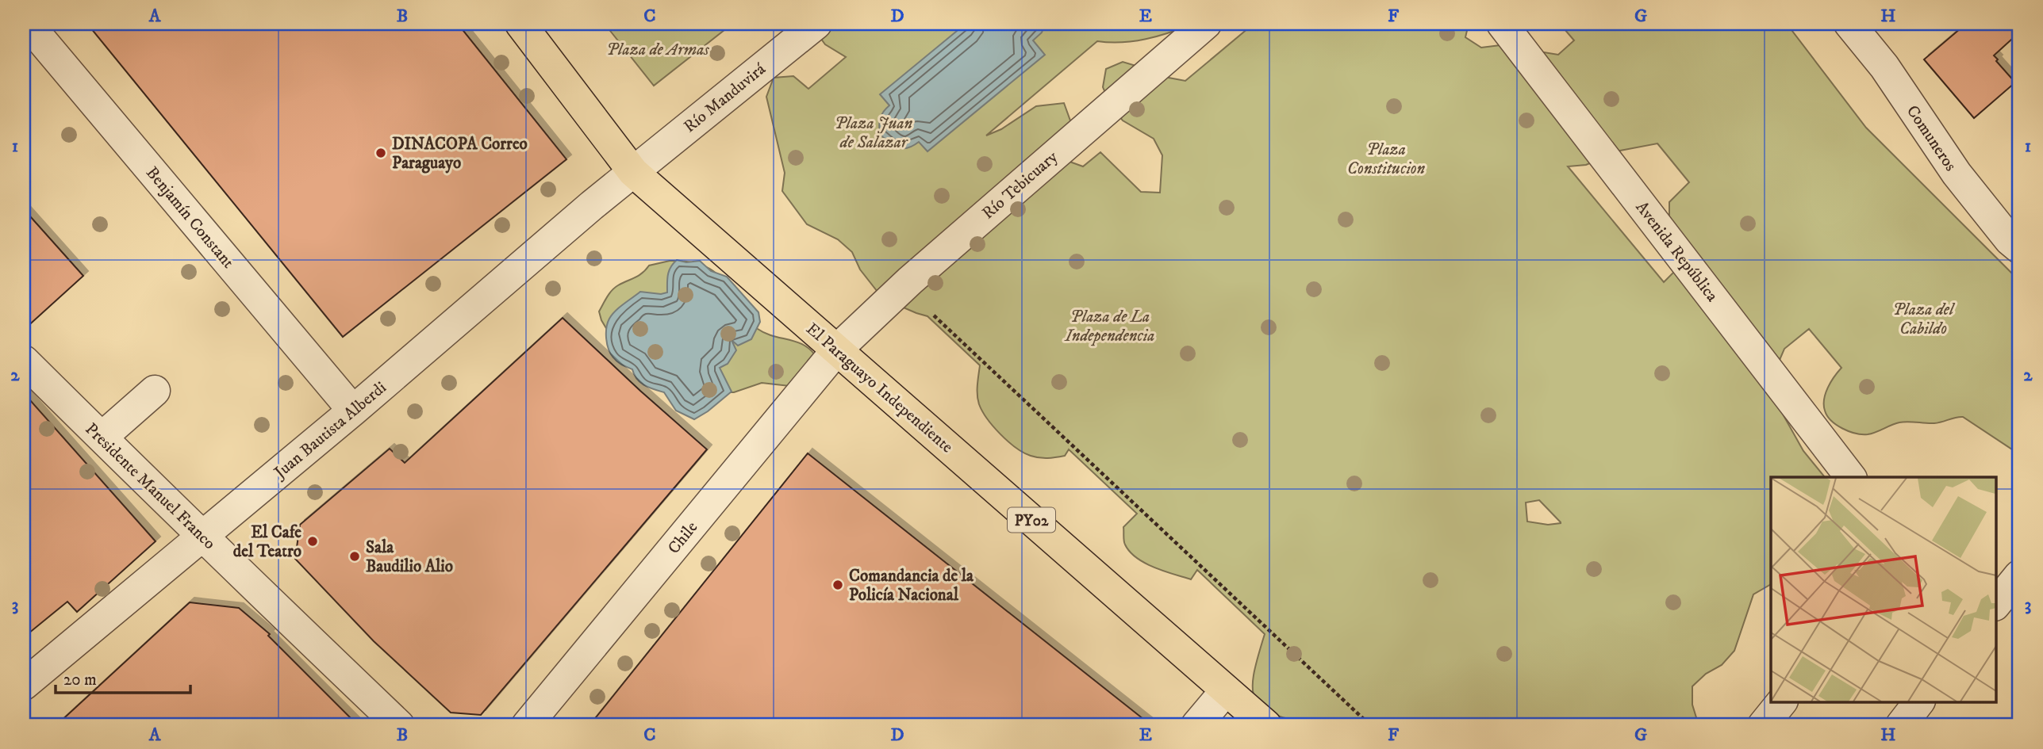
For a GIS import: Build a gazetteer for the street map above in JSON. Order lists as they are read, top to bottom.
{
  "streets": {
    "highway": ["El Paraguayo Independiente", "PY02"],
    "street": [
      "Río Manduvirá",
      "Comuneros",
      "Río Tebicuary",
      "Benjamín Constant",
      "Avenida República",
      "Juan Bautista Alberdi",
      "Presidente Manuel Franco",
      "Chile"
    ]
  },
  "crossings": [
    ["Río Manduvirá", "El Paraguayo Independiente"],
    ["Río Manduvirá", "Juan Bautista Alberdi"],
    ["Río Tebicuary", "El Paraguayo Independiente"],
    ["Río Tebicuary", "Chile"],
    ["Benjamín Constant", "Juan Bautista Alberdi"],
    ["El Paraguayo Independiente", "Juan Bautista Alberdi"],
    ["El Paraguayo Independiente", "Chile"],
    ["Juan Bautista Alberdi", "Presidente Manuel Franco"]
  ],
  "parks": [
    "Plaza de Armas",
    "Plaza Juan de Salazar",
    "Plaza Constitucion",
    "Plaza del Cabildo",
    "Plaza de La Independencia"
  ],
  "places": [
    "DINACOPA Correo Paraguayo",
    "El Cafe del Teatro",
    "Sala Baudilio Alio",
    "Comandancia de la Policía Nacional"
  ],
  "scale_bar": "20 m",
  "grid": {
    "columns": [
      "A",
      "B",
      "C",
      "D",
      "E",
      "F",
      "G",
      "H"
    ],
    "rows": ["1", "2", "3"]
  }
}
